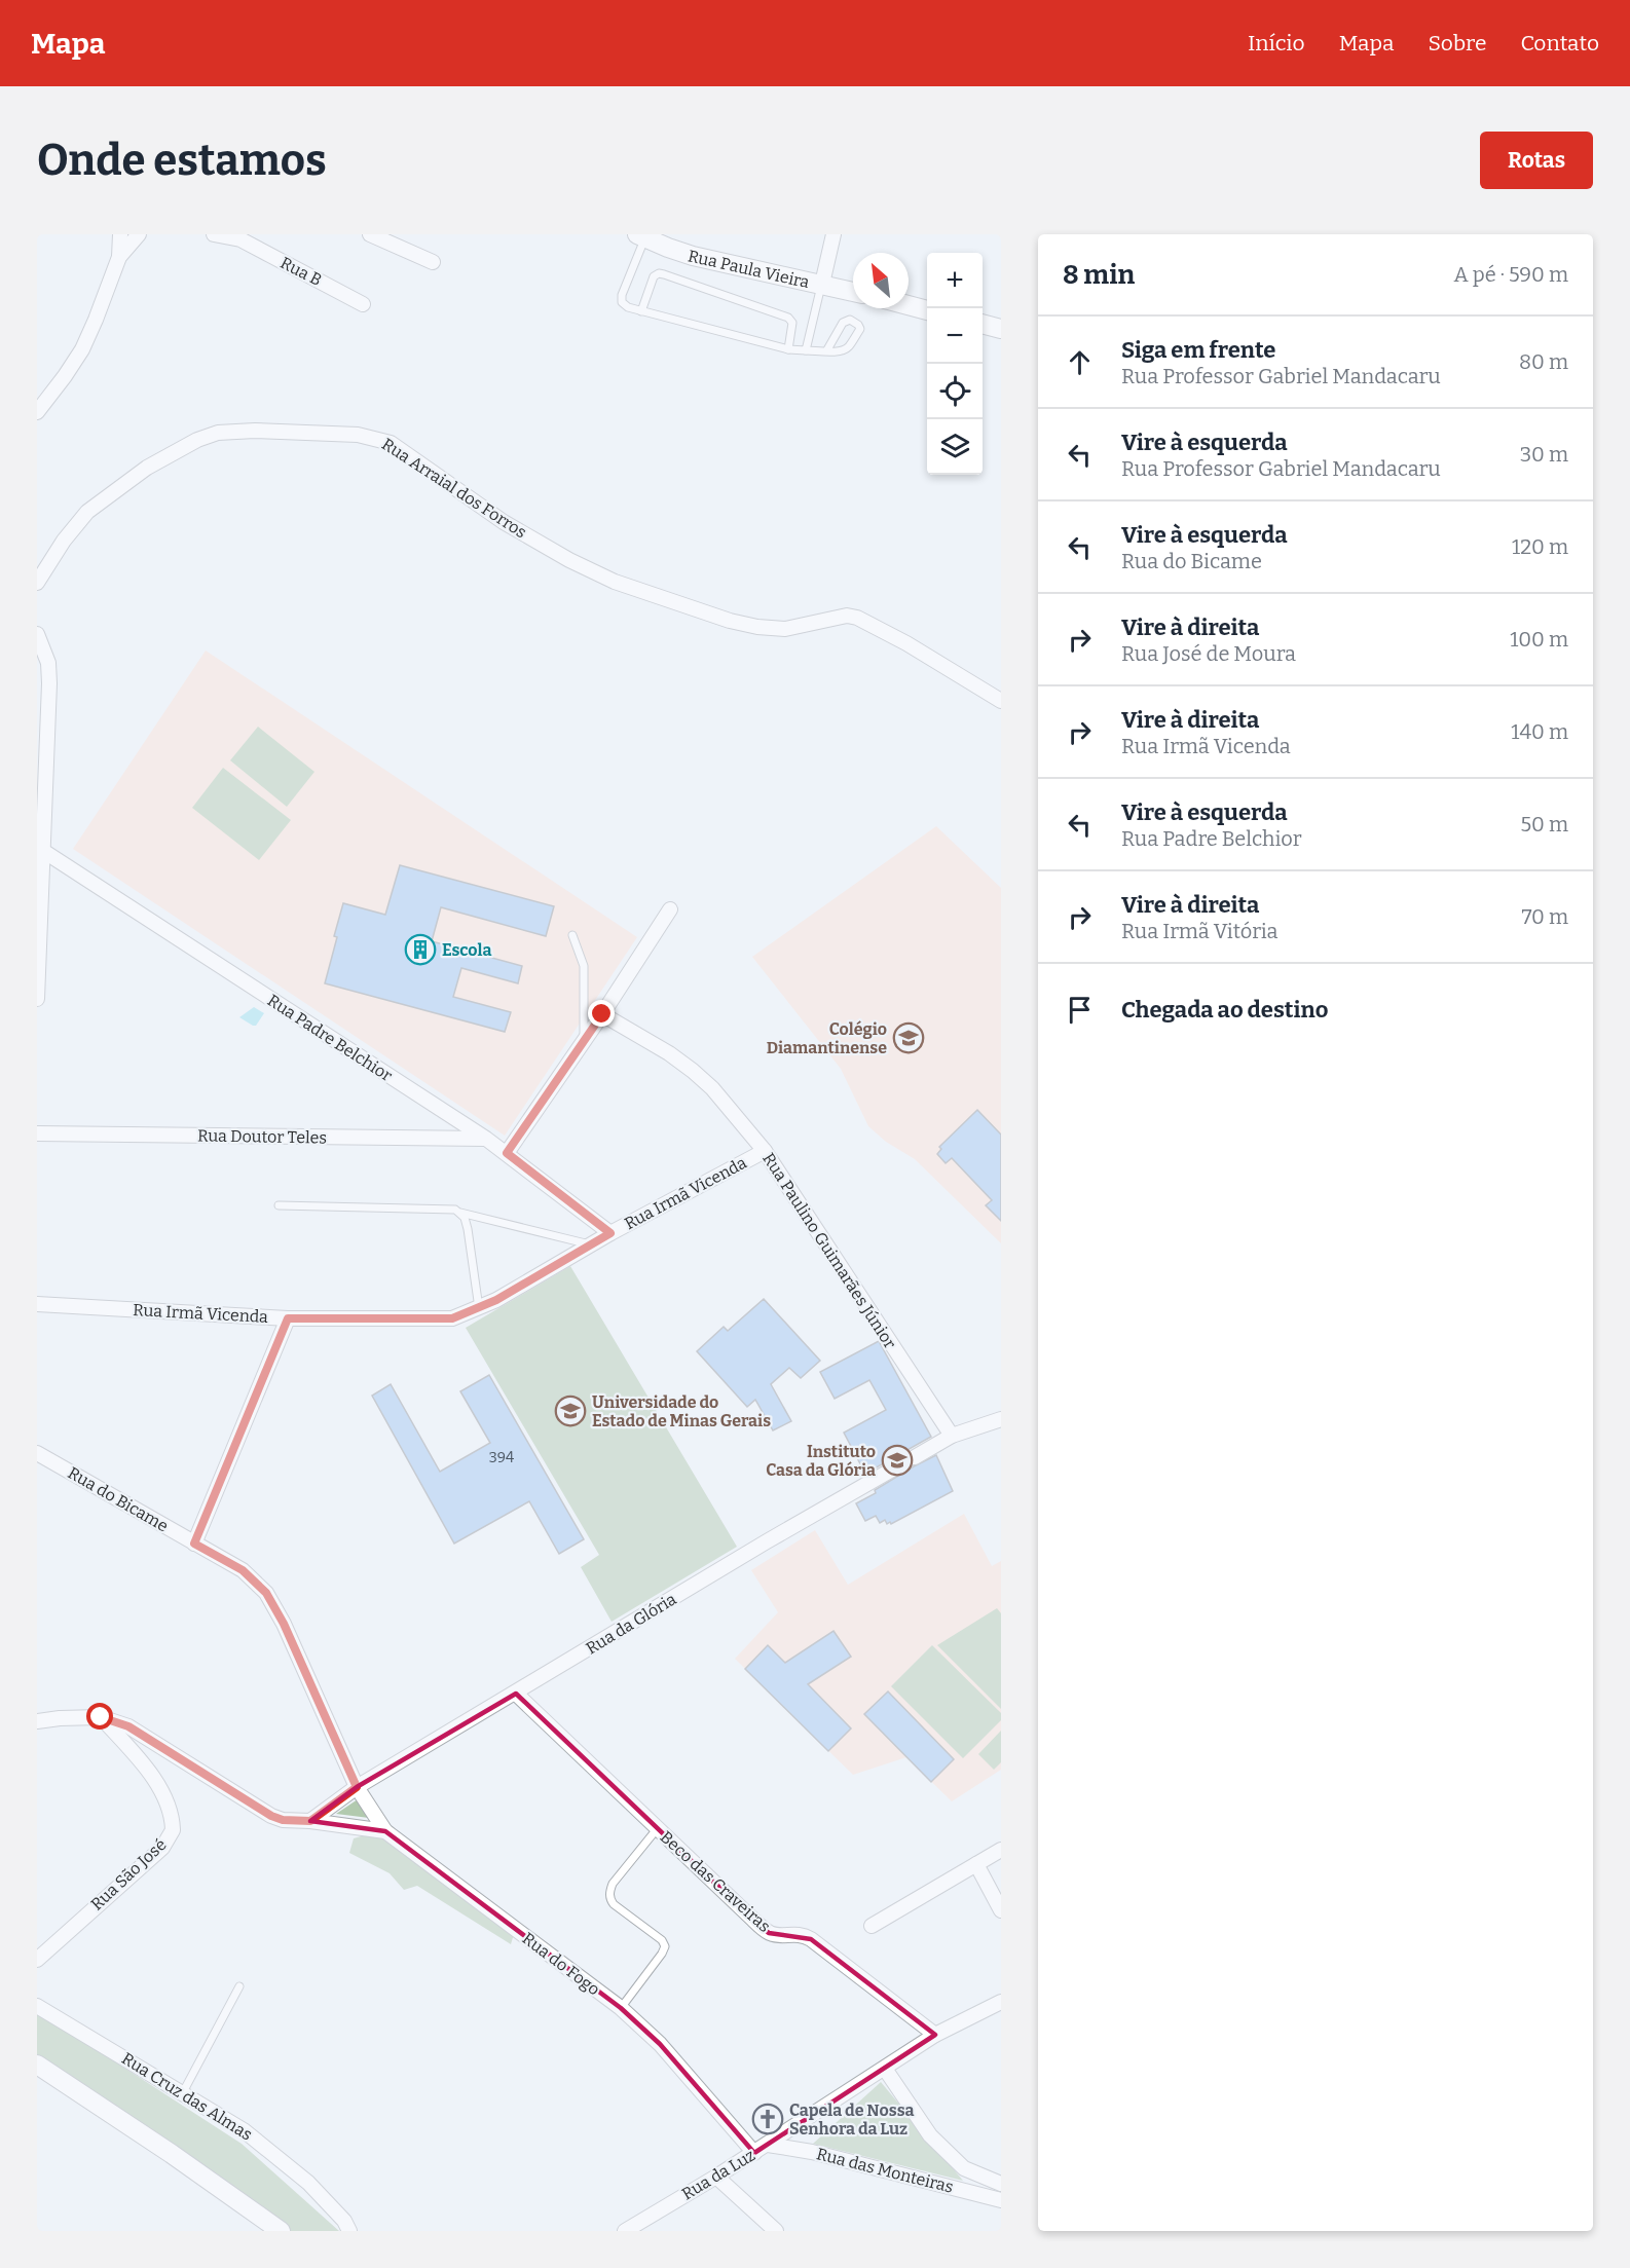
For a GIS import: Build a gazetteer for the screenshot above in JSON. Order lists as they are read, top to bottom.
{
  "streets": {
    "main road": ["Rua Paula Vieira"],
    "street": [
      "Rua B",
      "Rua Arraial dos Forros",
      "Rua Padre Belchior",
      "Rua Doutor Teles",
      "Rua Irmã Vicenda",
      "Rua Paulino Guimarães Júnior",
      "Rua do Bicame",
      "Rua da Glória",
      "Rua São José",
      "Beco das Craveiras",
      "Rua do Fogo",
      "Rua Cruz das Almas",
      "Rua das Monteiras",
      "Rua da Luz"
    ]
  },
  "crossings": [
    ["Rua Padre Belchior", "Rua Doutor Teles"],
    ["Rua Padre Belchior", "Rua Irmã Vicenda"],
    ["Rua Irmã Vicenda", "Rua Paulino Guimarães Júnior"],
    ["Rua Paulino Guimarães Júnior", "Rua da Glória"],
    ["Rua do Bicame", "Rua da Glória"],
    ["Rua do Bicame", "Rua do Fogo"],
    ["Rua da Glória", "Beco das Craveiras"],
    ["Rua da Glória", "Rua do Fogo"],
    ["Beco das Craveiras", "Rua da Luz"],
    ["Rua do Fogo", "Rua da Luz"],
    ["Rua das Monteiras", "Rua da Luz"]
  ],
  "places": {
    "building": ["Escola"],
    "school or university": ["Colégio Diamantinense", "Universidade do Estado de Minas Gerais", "Instituto Casa da Glória"],
    "church": ["Capela de Nossa Senhora da Luz"]
  },
  "house_numbers": ["394"],
  "north": "top left",
  "page": {
    "header": "Mapa",
    "nav": [
      "Início",
      "Mapa",
      "Sobre",
      "Contato"
    ],
    "buttons": "Rotas",
    "title": "Onde estamos",
    "heading": ["8 min", "A pé · 590 m"],
    "map_buttons": ["+", "−"],
    "list": [
      ["Siga em frente", "Rua Professor Gabriel Mandacaru", "80 m"],
      ["Vire à esquerda", "Rua Professor Gabriel Mandacaru", "30 m"],
      ["Vire à esquerda", "Rua do Bicame", "120 m"],
      ["Vire à direita", "Rua José de Moura", "100 m"],
      ["Vire à direita", "Rua Irmã Vicenda", "140 m"],
      ["Vire à esquerda", "Rua Padre Belchior", "50 m"],
      ["Vire à direita", "Rua Irmã Vitória", "70 m"],
      "Chegada ao destino"
    ]
  }
}
